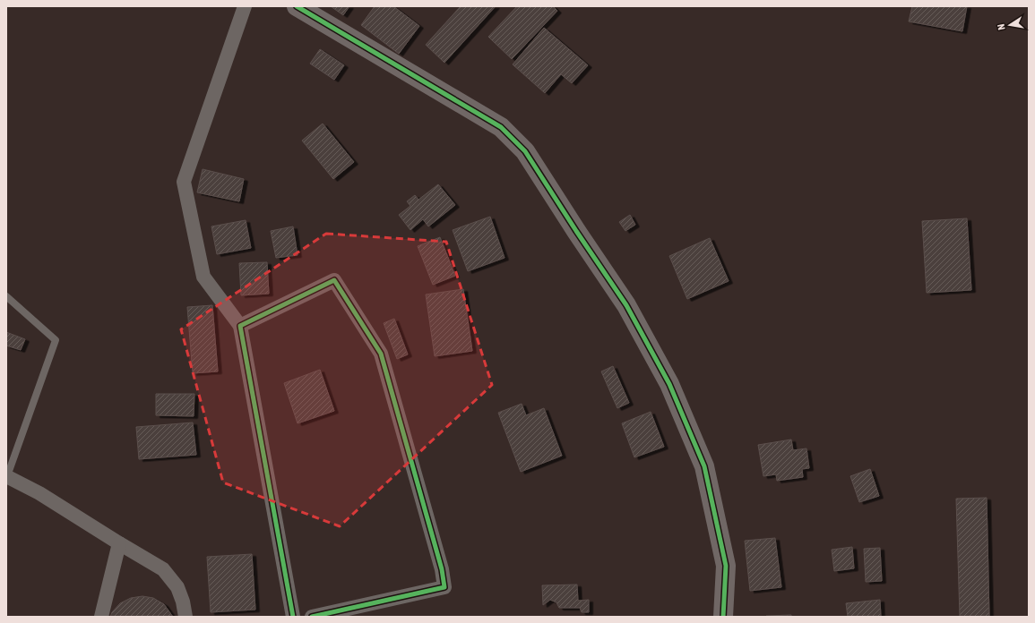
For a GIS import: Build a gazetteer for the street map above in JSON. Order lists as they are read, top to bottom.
{
  "north": "left"
}
